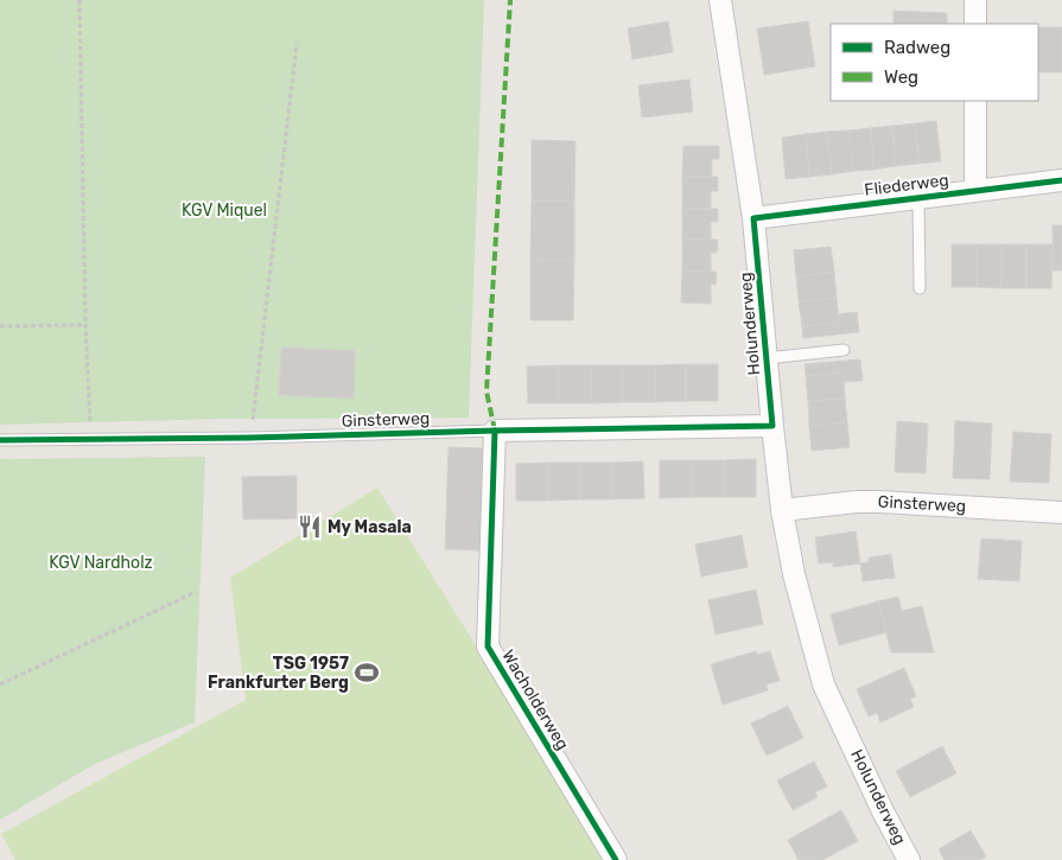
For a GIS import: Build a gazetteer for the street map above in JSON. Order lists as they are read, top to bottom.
{
  "streets": {
    "street": [
      "Fliederweg",
      "Holunderweg",
      "Ginsterweg",
      "Wacholderweg"
    ]
  },
  "crossings": [
    ["Fliederweg", "Holunderweg"],
    ["Holunderweg", "Ginsterweg"],
    ["Ginsterweg", "Wacholderweg"]
  ],
  "parks": ["KGV Miquel", "KGV Nardholz"],
  "places": {
    "restaurant": ["My Masala"],
    "sports": ["TSG 1957 Frankfurter Berg"]
  },
  "legend": ["Radweg", "Weg"]
}
